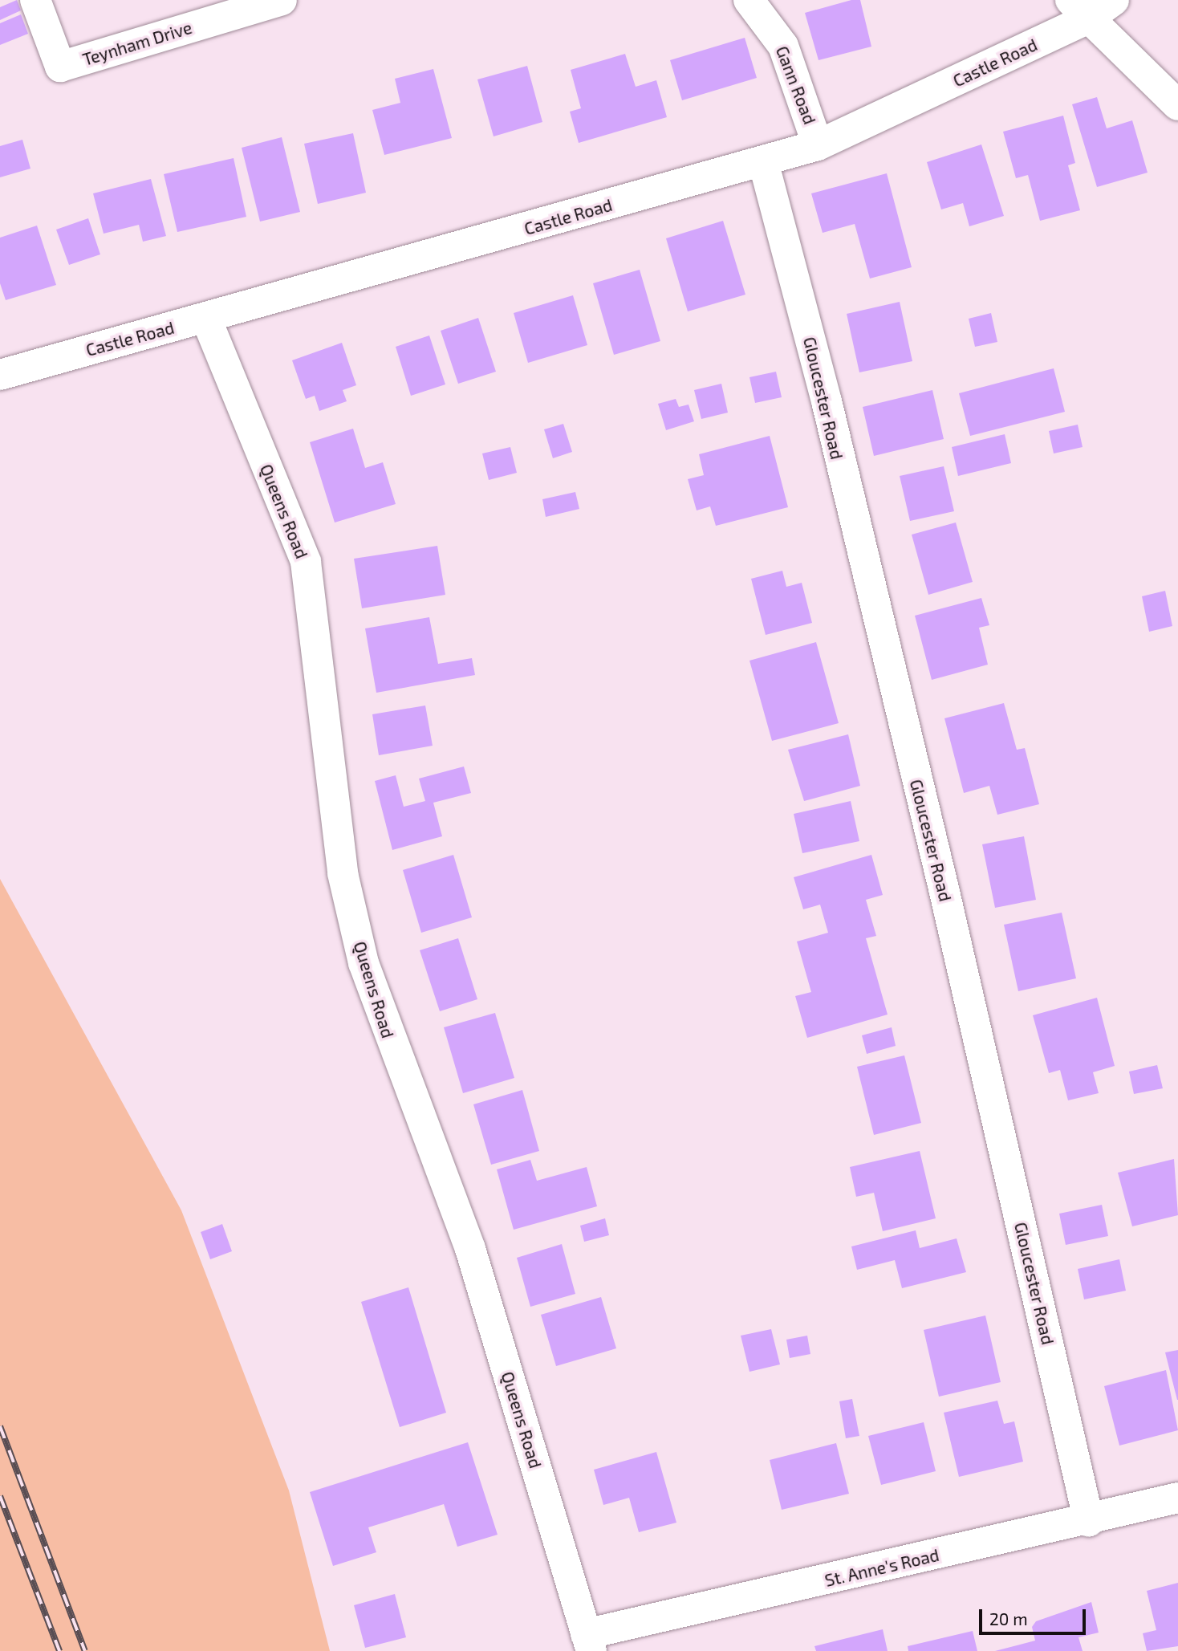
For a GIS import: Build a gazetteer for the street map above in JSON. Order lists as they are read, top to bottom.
{
  "streets": {
    "street": [
      "Teynham Drive",
      "Castle Road",
      "Gann Road",
      "Gloucester Road",
      "Queens Road",
      "St. Anne's Road"
    ]
  },
  "crossings": [
    ["Castle Road", "Gann Road"],
    ["Castle Road", "Gloucester Road"],
    ["Castle Road", "Queens Road"],
    ["Gloucester Road", "St. Anne's Road"],
    ["Queens Road", "St. Anne's Road"]
  ],
  "scale_bar": "20 m"
}
